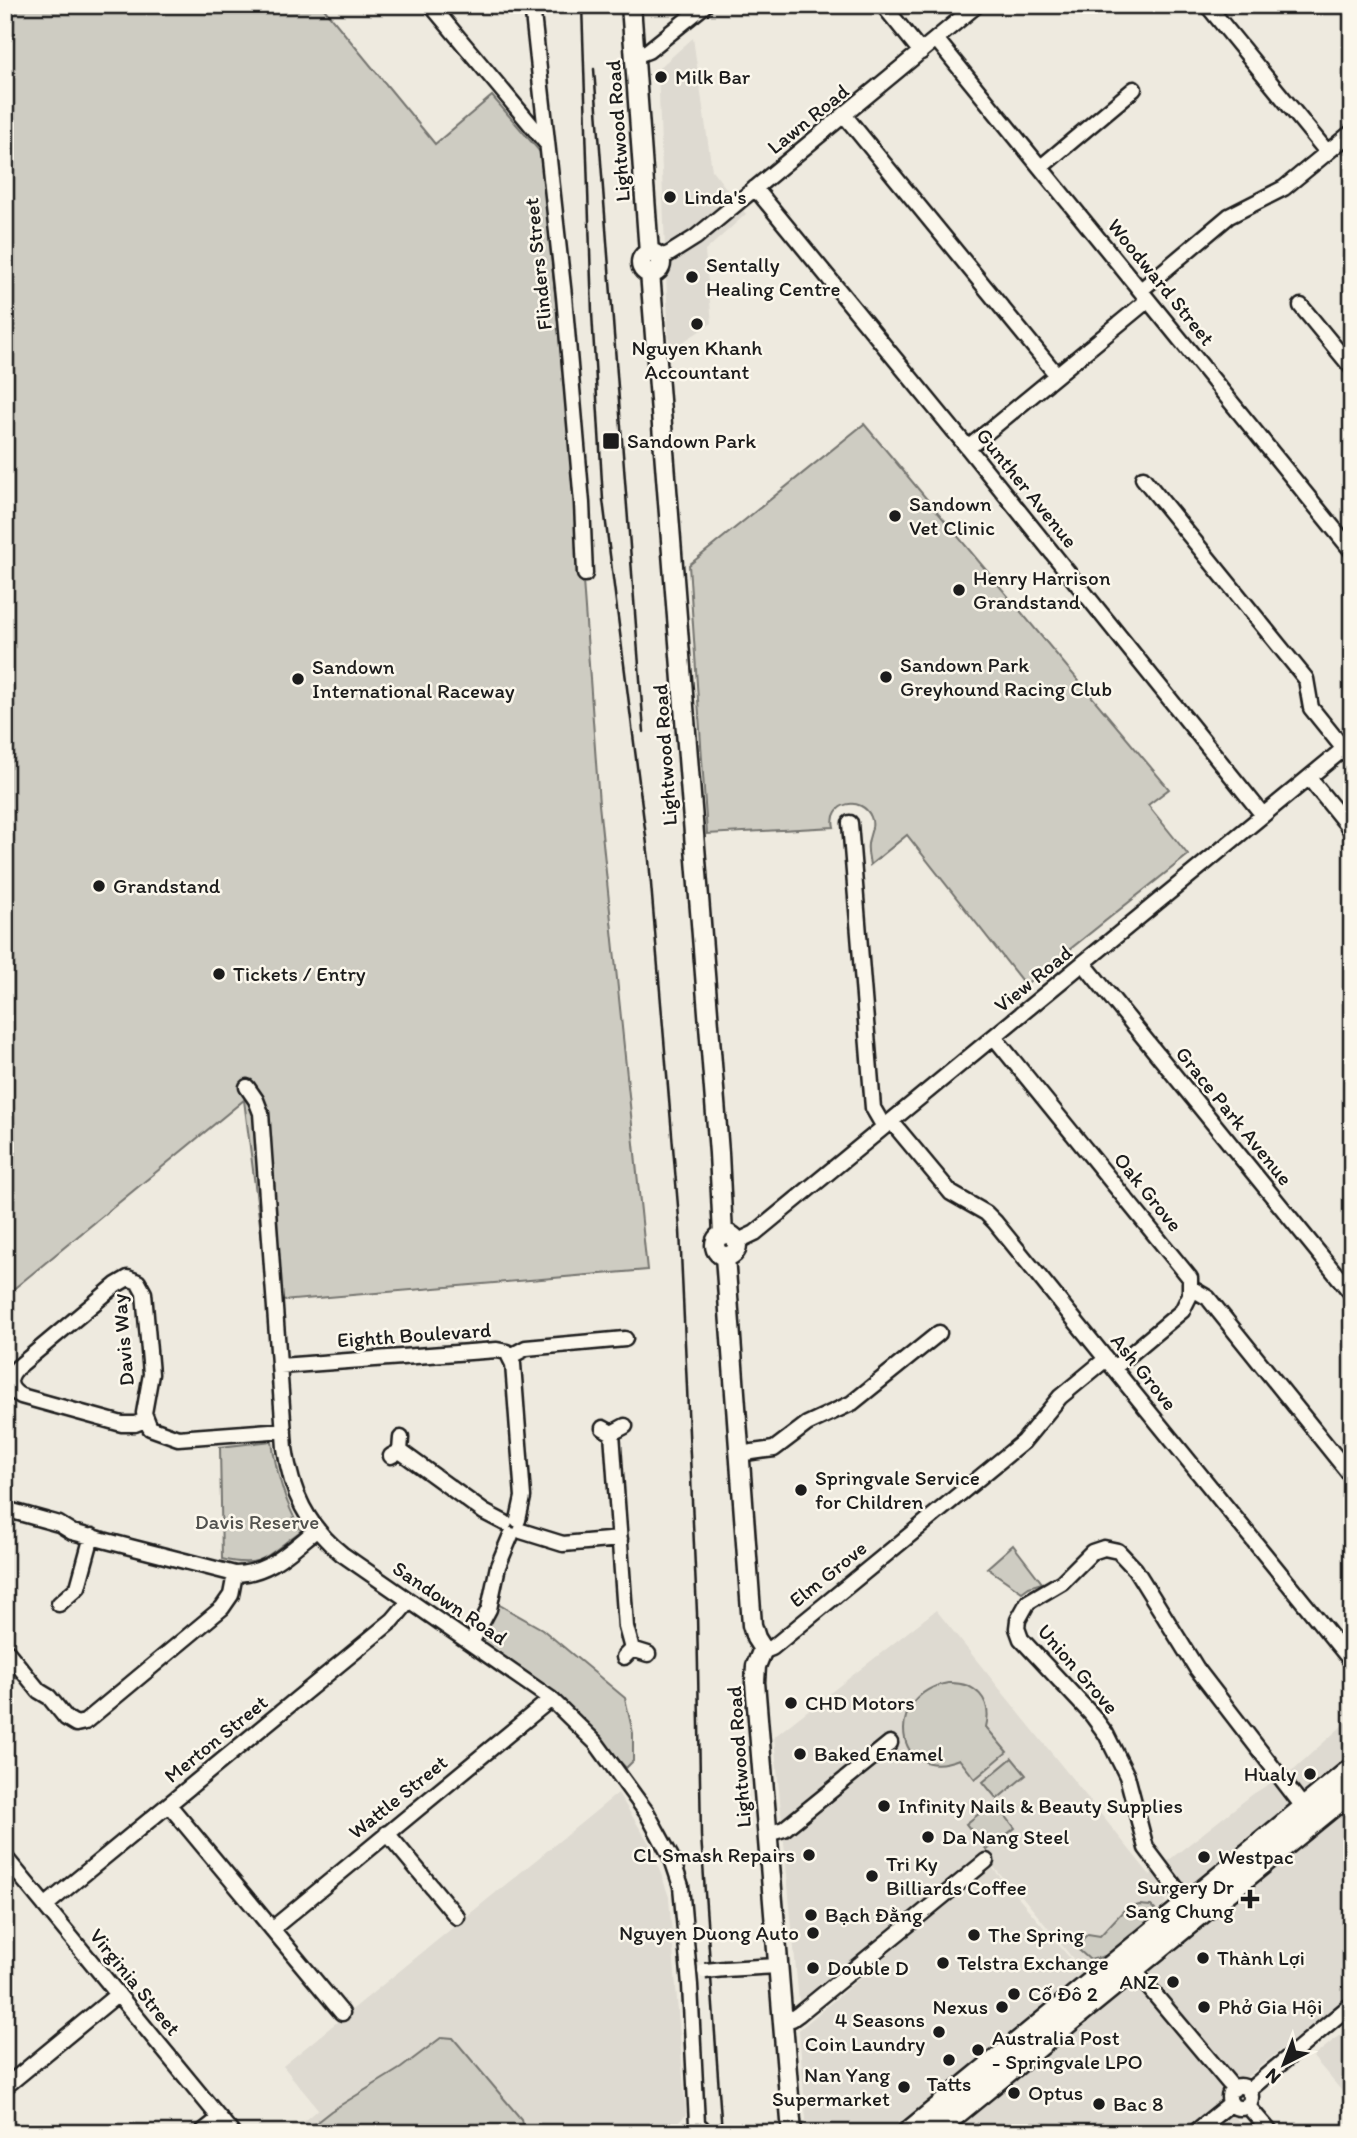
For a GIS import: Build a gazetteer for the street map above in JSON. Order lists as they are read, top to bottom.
{
  "streets": {
    "main road": ["Lightwood Road"],
    "street": [
      "Lawn Road",
      "Flinders Street",
      "Woodward Street",
      "Gunther Avenue",
      "View Road",
      "Grace Park Avenue",
      "Oak Grove",
      "Eighth Boulevard",
      "Davis Way",
      "Ash Grove",
      "Elm Grove",
      "Sandown Road",
      "Union Grove",
      "Merton Street",
      "Wattle Street",
      "Virginia Street"
    ]
  },
  "crossings": [
    ["Lawn Road", "Lightwood Road"],
    ["Lawn Road", "Woodward Street"],
    ["Lawn Road", "Gunther Avenue"],
    ["Lightwood Road", "View Road"],
    ["Lightwood Road", "Elm Grove"],
    ["Gunther Avenue", "View Road"],
    ["View Road", "Grace Park Avenue"],
    ["View Road", "Oak Grove"],
    ["View Road", "Ash Grove"],
    ["Eighth Boulevard", "Sandown Road"],
    ["Ash Grove", "Elm Grove"],
    ["Sandown Road", "Merton Street"],
    ["Sandown Road", "Wattle Street"],
    ["Merton Street", "Virginia Street"]
  ],
  "parks": ["Davis Reserve"],
  "places": {
    "other": [
      "Milk Bar",
      "Linda's",
      "Sentally Healing Centre",
      "Nguyen Khanh Accountant",
      "Sandown Vet Clinic",
      "Henry Harrison Grandstand",
      "Sandown Park Greyhound Racing Club",
      "Sandown International Raceway",
      "Grandstand",
      "Tickets / Entry",
      "Springvale Service for Children",
      "CHD Motors",
      "Baked Enamel",
      "Hualy",
      "Infinity Nails & Beauty Supplies",
      "Da Nang Steel",
      "CL Smash Repairs",
      "Westpac",
      "Tri Ky Billiards Coffee",
      "Bạch Đằng",
      "Nguyen Duong Auto",
      "The Spring",
      "Thành Lợi",
      "Telstra Exchange",
      "Double D",
      "ANZ",
      "Cố Đô 2",
      "Nexus",
      "Phở Gia Hội",
      "4 Seasons Coin Laundry",
      "Australia Post - Springvale LPO",
      "Tatts",
      "Nan Yang Supermarket",
      "Optus",
      "Bac 8"
    ],
    "transit": ["Sandown Park"],
    "health": ["Surgery Dr Sang Chung"]
  },
  "north": "bottom left"
}
